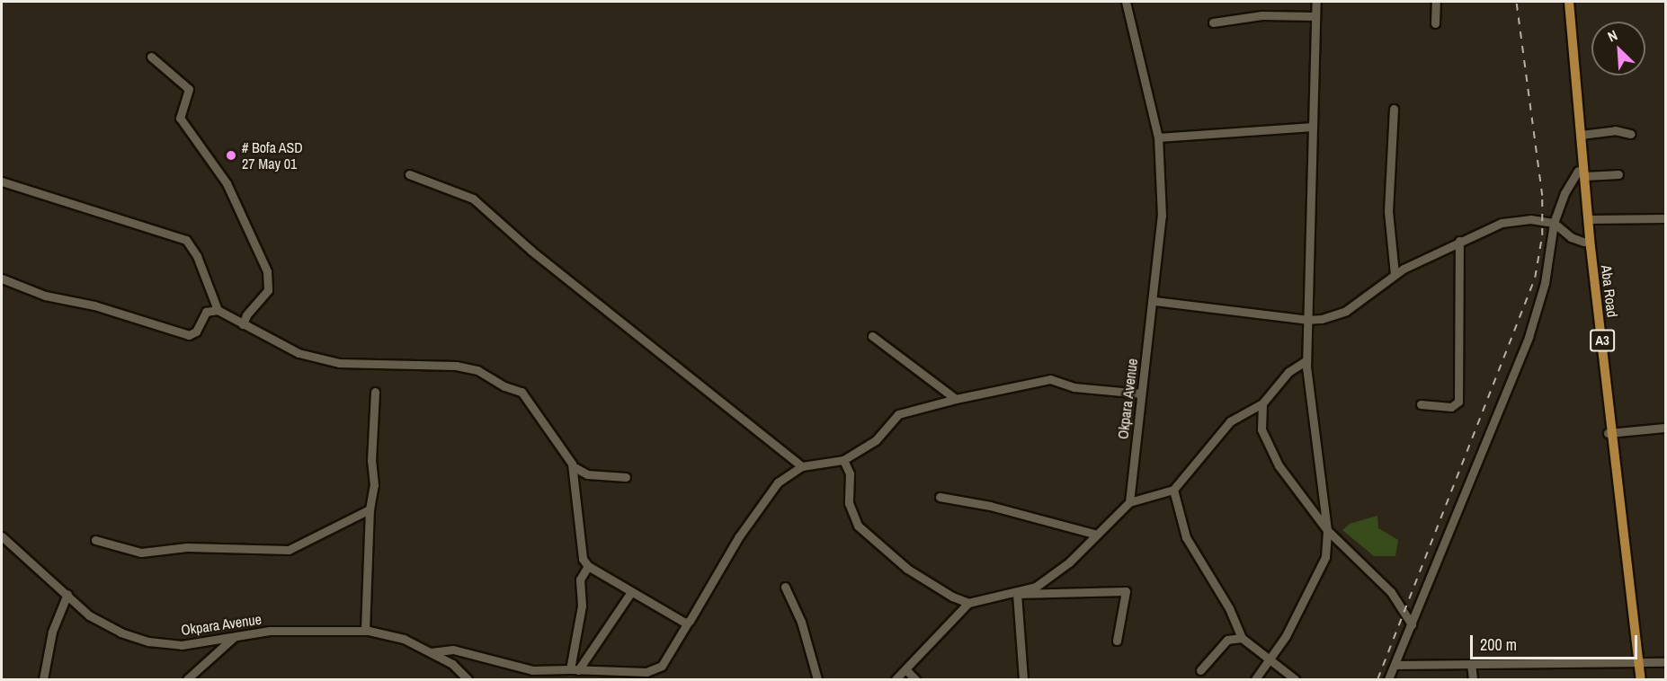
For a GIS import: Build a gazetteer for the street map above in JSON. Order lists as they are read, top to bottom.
{
  "streets": {
    "main road": ["Aba Road", "A3"],
    "street": ["Okpara Avenue"]
  },
  "places": ["# Bofa ASD 27 May 01"],
  "scale_bar": "200 m",
  "north": "top left"
}
